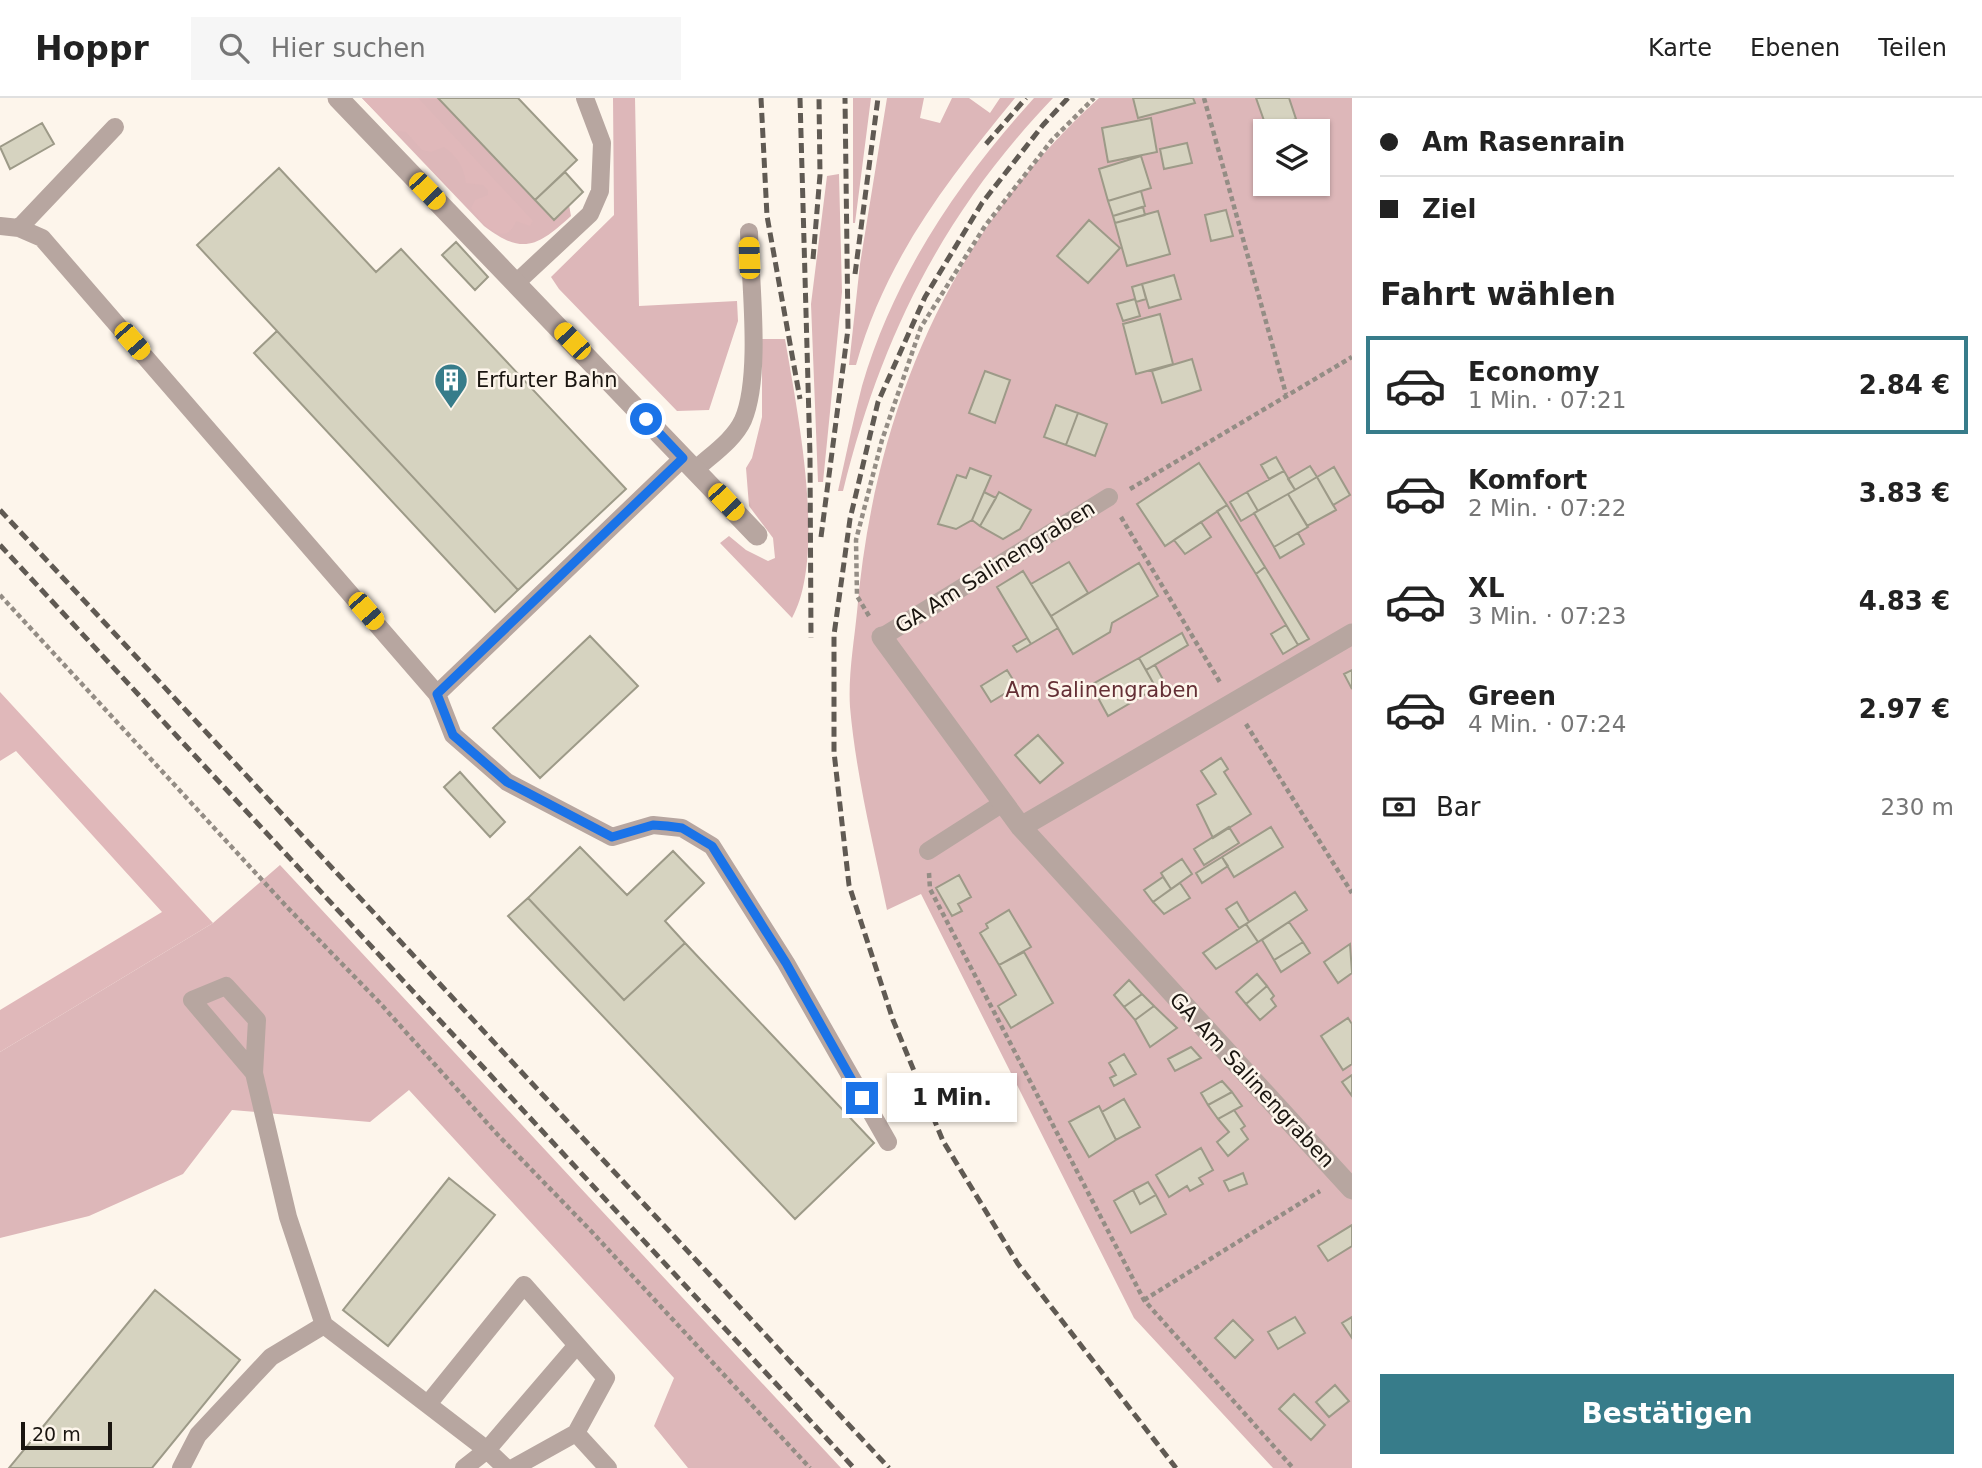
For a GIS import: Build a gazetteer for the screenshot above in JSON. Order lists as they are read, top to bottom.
{
  "streets": {
    "street": ["GA Am Salinengraben"]
  },
  "parks": ["Am Salinengraben"],
  "places": {
    "building": ["Erfurter Bahn"]
  },
  "scale_bar": "20 m",
  "page": {
    "header": "Hoppr",
    "search": "Hier suchen",
    "nav": ["Karte", "Ebenen", "Teilen"],
    "banner": ["Am Rasenrain", "Ziel"],
    "heading": "Fahrt wählen",
    "list": [
      {
        "name": "Economy",
        "note": "1 Min. · 07:21",
        "value": "2.84 €"
      },
      {
        "name": "Komfort",
        "note": "2 Min. · 07:22",
        "value": "3.83 €"
      },
      {
        "name": "XL",
        "note": "3 Min. · 07:23",
        "value": "4.83 €"
      },
      {
        "name": "Green",
        "note": "4 Min. · 07:24",
        "value": "2.97 €"
      }
    ],
    "pay": ["Bar", "230 m"],
    "bubble": "1 Min.",
    "buttons": "Bestätigen",
    "scale": "20 m"
  }
}
